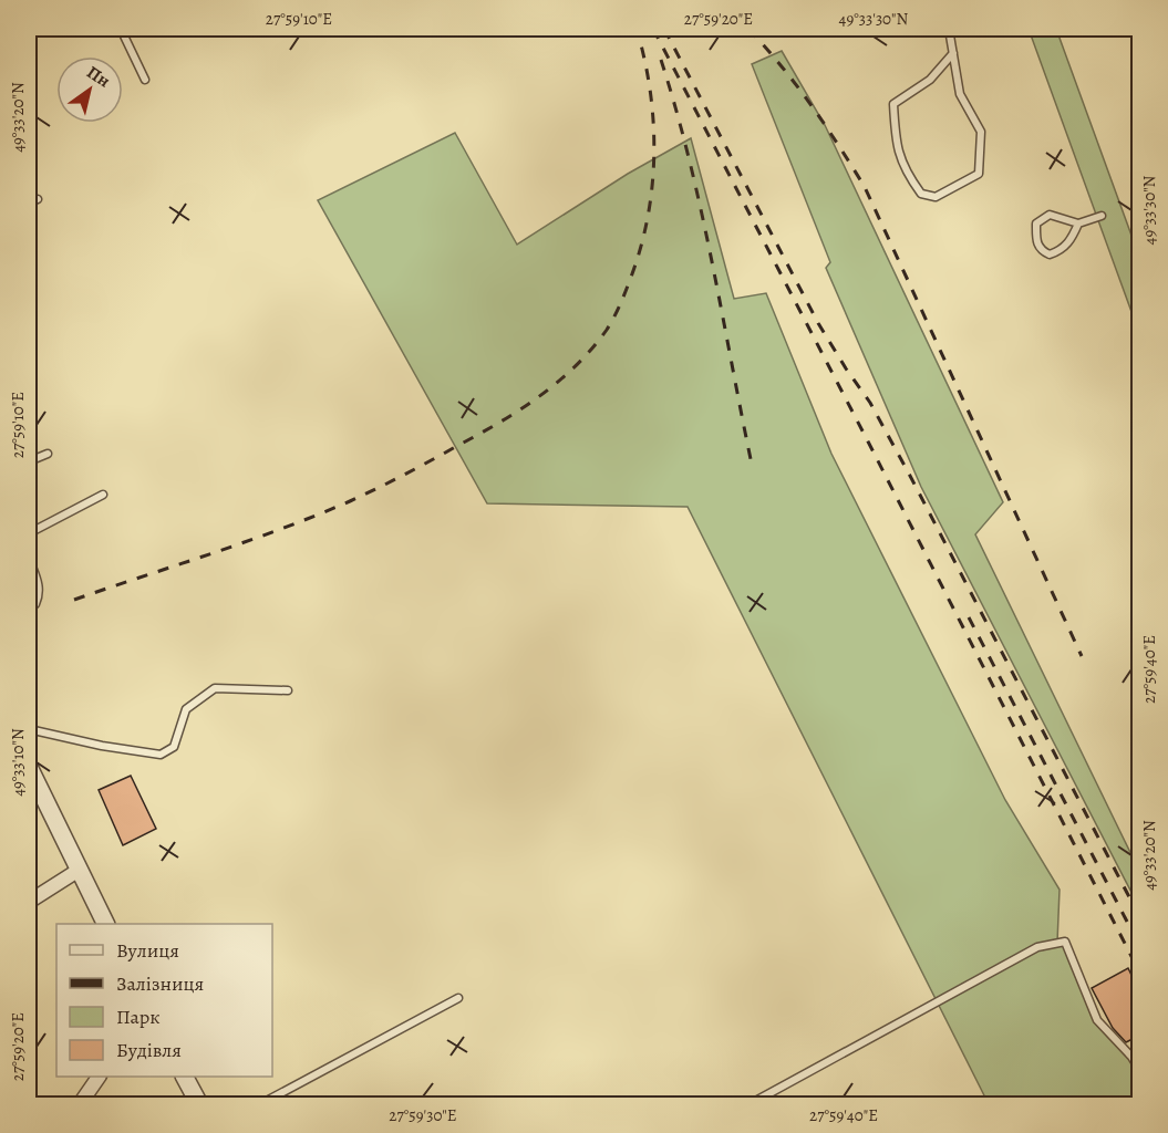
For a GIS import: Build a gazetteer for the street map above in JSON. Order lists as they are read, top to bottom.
{
  "legend": [
    "Вулиця",
    "Залізниця",
    "Парк",
    "Будівля"
  ],
  "north": "top right",
  "coordinates": [
    "27°59'10\"E",
    "27°59'20\"E",
    "49°33'30\"N",
    "49°33'20\"N",
    "27°59'40\"E",
    "49°33'10\"N",
    "27°59'30\"E"
  ]
}
